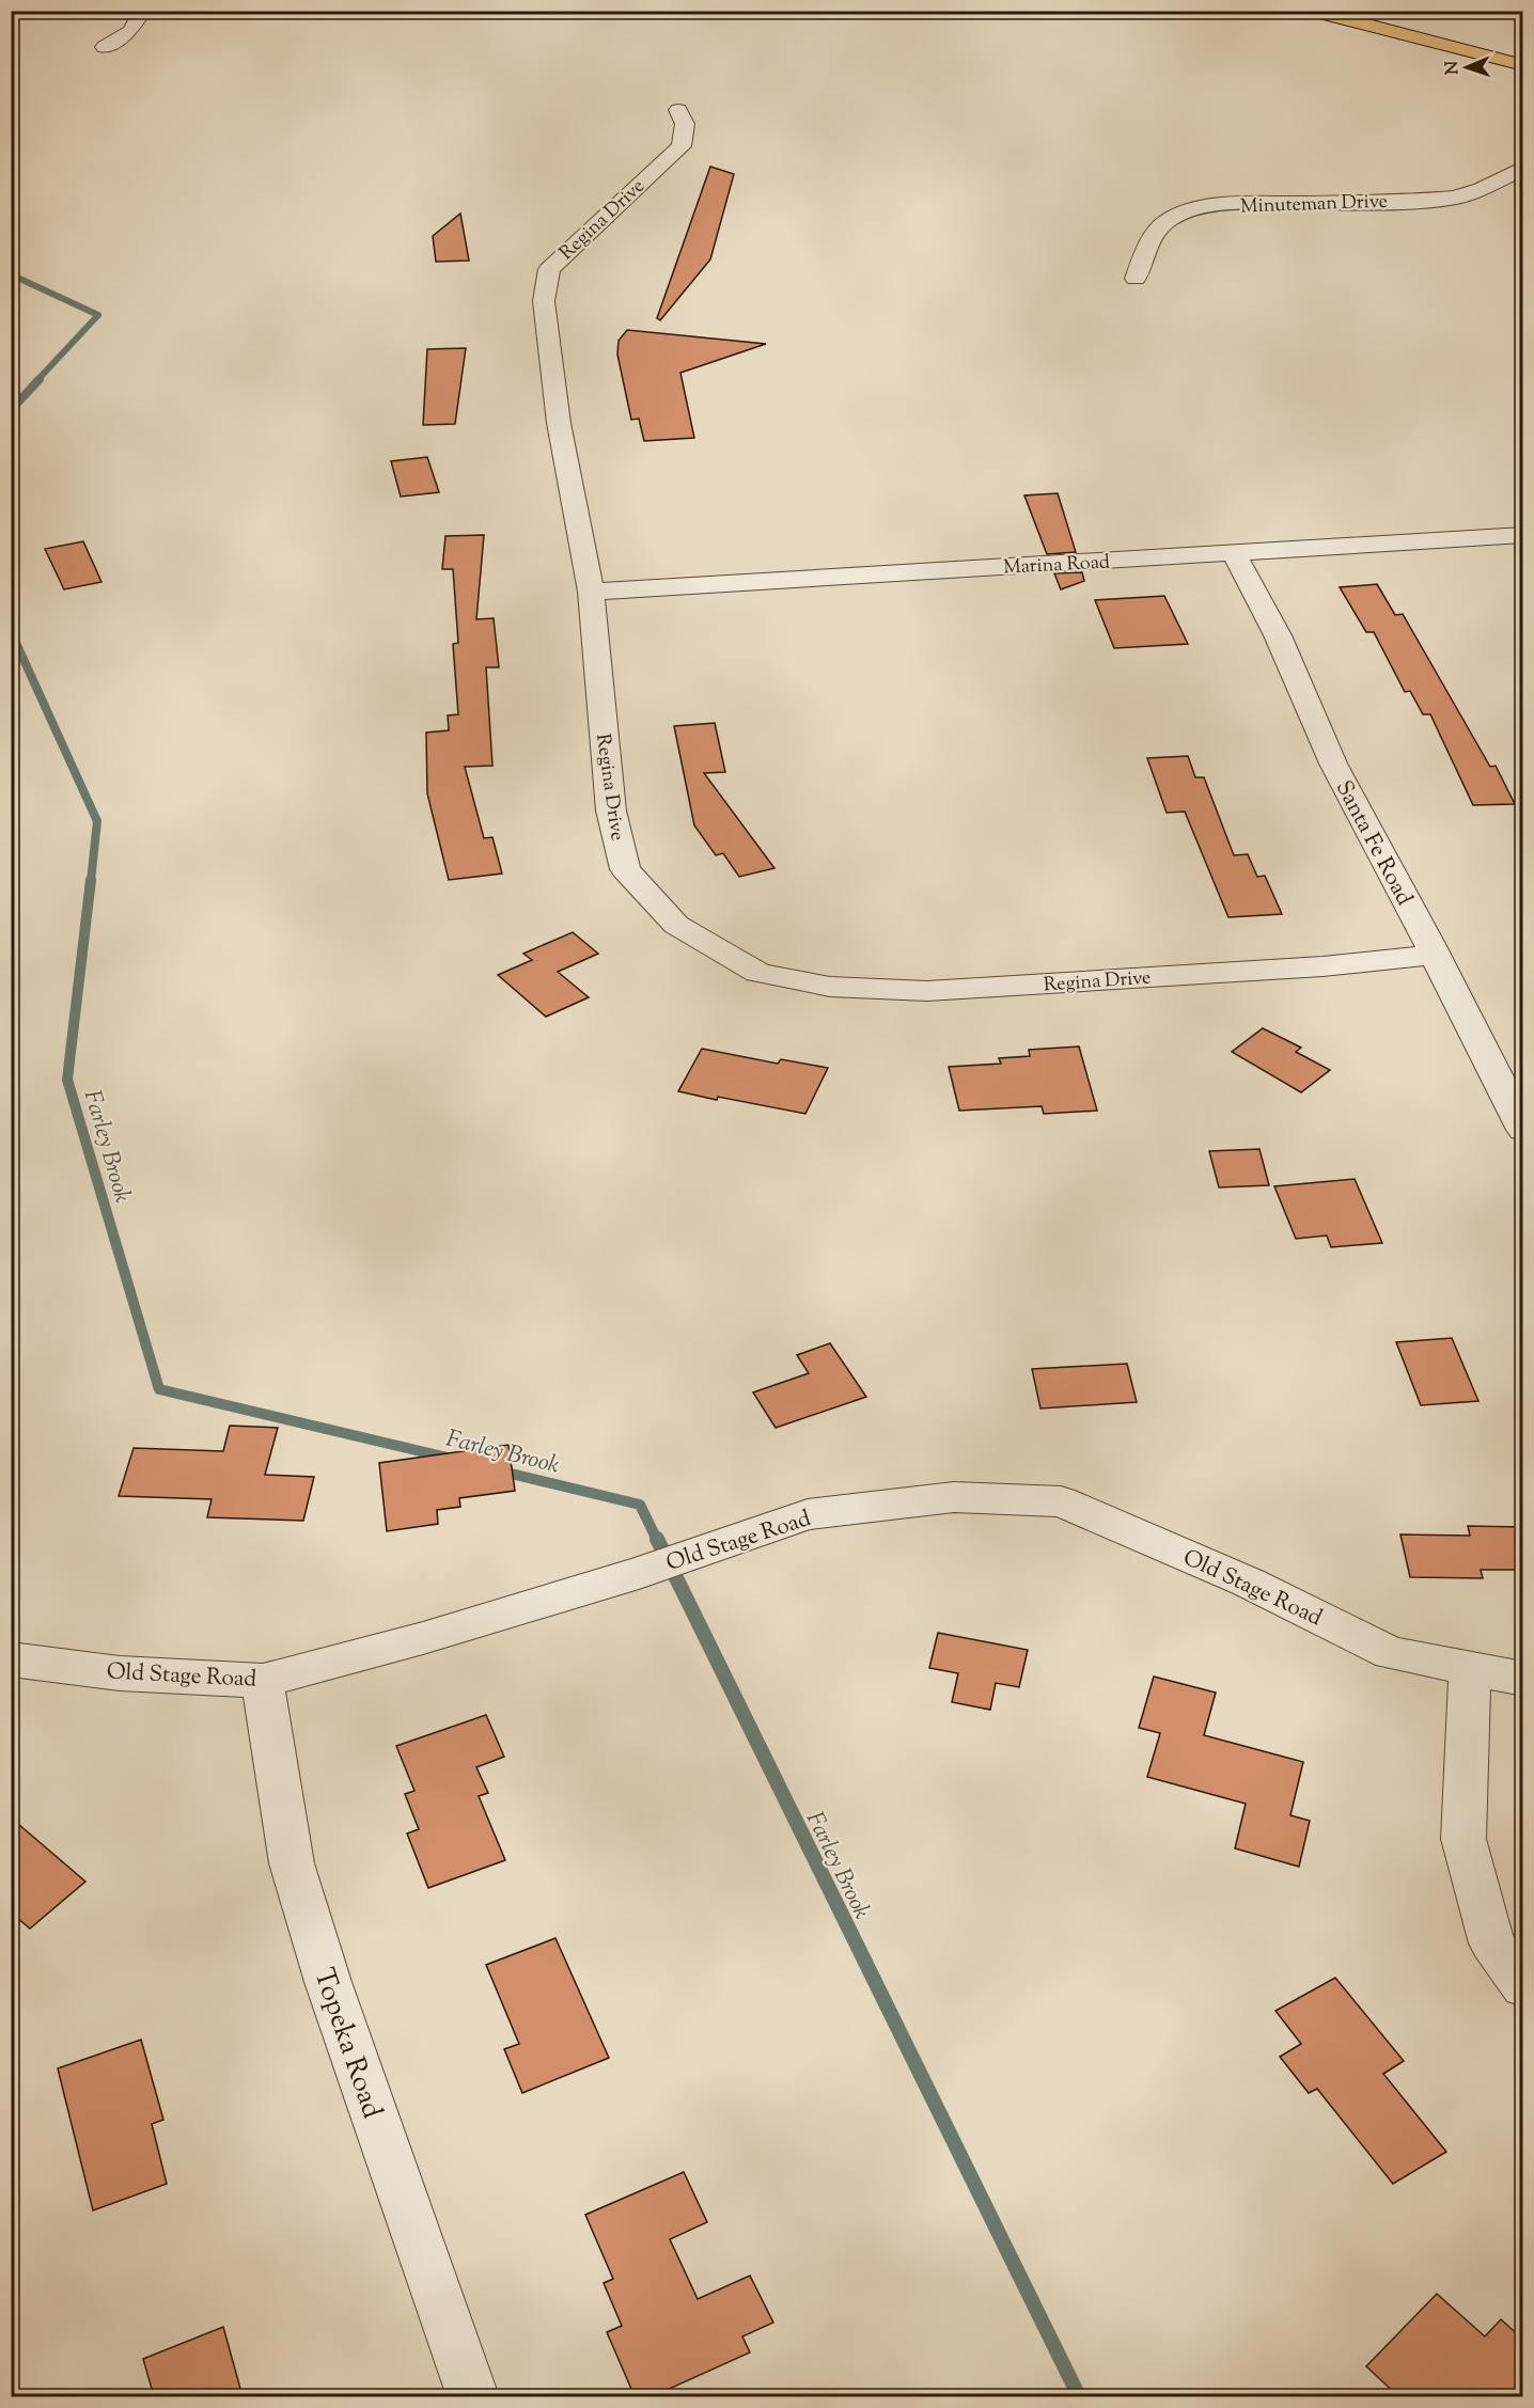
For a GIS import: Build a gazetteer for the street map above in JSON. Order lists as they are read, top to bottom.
{
  "streets": {
    "street": [
      "Minuteman Drive",
      "Regina Drive",
      "Marina Road",
      "Santa Fe Road",
      "Old Stage Road",
      "Topeka Road"
    ]
  },
  "crossings": [
    ["Regina Drive", "Marina Road"],
    ["Regina Drive", "Santa Fe Road"],
    ["Marina Road", "Santa Fe Road"],
    ["Old Stage Road", "Topeka Road"]
  ],
  "water": ["Farley Brook"],
  "north": "left"
}
